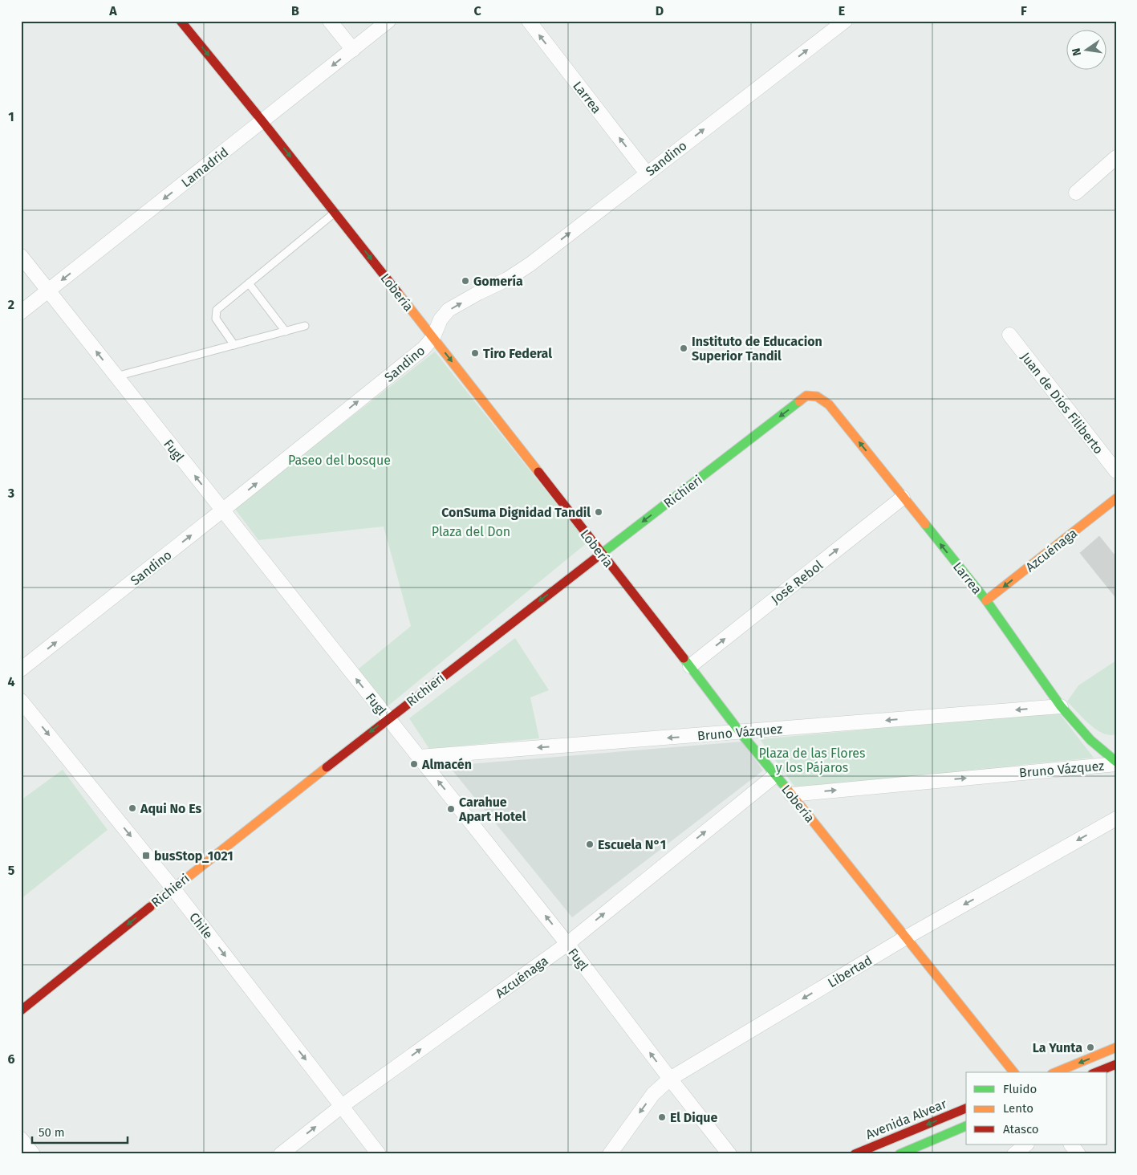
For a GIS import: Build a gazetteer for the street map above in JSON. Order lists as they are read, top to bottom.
{
  "streets": {
    "street": [
      "Larrea",
      "Sandino",
      "Lamadrid",
      "Lobería",
      "Juan de Dios Filiberto",
      "Fugl",
      "Richieri",
      "Azcuénaga",
      "José Rebol",
      "Bruno Vázquez",
      "Chile",
      "Libertad",
      "Avenida Alvear"
    ]
  },
  "crossings": [
    ["Larrea", "Sandino"],
    ["Larrea", "Richieri"],
    ["Larrea", "Azcuénaga"],
    ["Larrea", "José Rebol"],
    ["Larrea", "Bruno Vázquez"],
    ["Sandino", "Lobería"],
    ["Sandino", "Fugl"],
    ["Lamadrid", "Lobería"],
    ["Lamadrid", "Fugl"],
    ["Lobería", "Richieri"],
    ["Lobería", "Azcuénaga"],
    ["Lobería", "José Rebol"],
    ["Lobería", "Bruno Vázquez"],
    ["Lobería", "Libertad"],
    ["Fugl", "Richieri"],
    ["Fugl", "Azcuénaga"],
    ["Fugl", "Bruno Vázquez"],
    ["Fugl", "Libertad"],
    ["Richieri", "Chile"],
    ["Azcuénaga", "Chile"]
  ],
  "one_way": [
    "Larrea",
    "Sandino",
    "Lamadrid",
    "Lobería",
    "Fugl",
    "Richieri",
    "José Rebol",
    "Chile",
    "Libertad"
  ],
  "parks": ["Paseo del bosque", "Plaza del Don", "Plaza de las Flores y los Pájaros"],
  "places": {
    "other": [
      "Gomería",
      "Instituto de Educacion Superior Tandil",
      "Tiro Federal",
      "ConSuma Dignidad Tandil",
      "Almacén",
      "Aqui No Es",
      "Carahue Apart Hotel",
      "Escuela N°1",
      "La Yunta",
      "El Dique"
    ],
    "transit": ["busStop_1021"]
  },
  "legend": ["Fluido", "Lento", "Atasco"],
  "scale_bar": "50 m",
  "north": "left",
  "grid": {
    "columns": [
      "A",
      "B",
      "C",
      "D",
      "E",
      "F"
    ],
    "rows": [
      "1",
      "2",
      "3",
      "4",
      "5",
      "6"
    ]
  }
}
